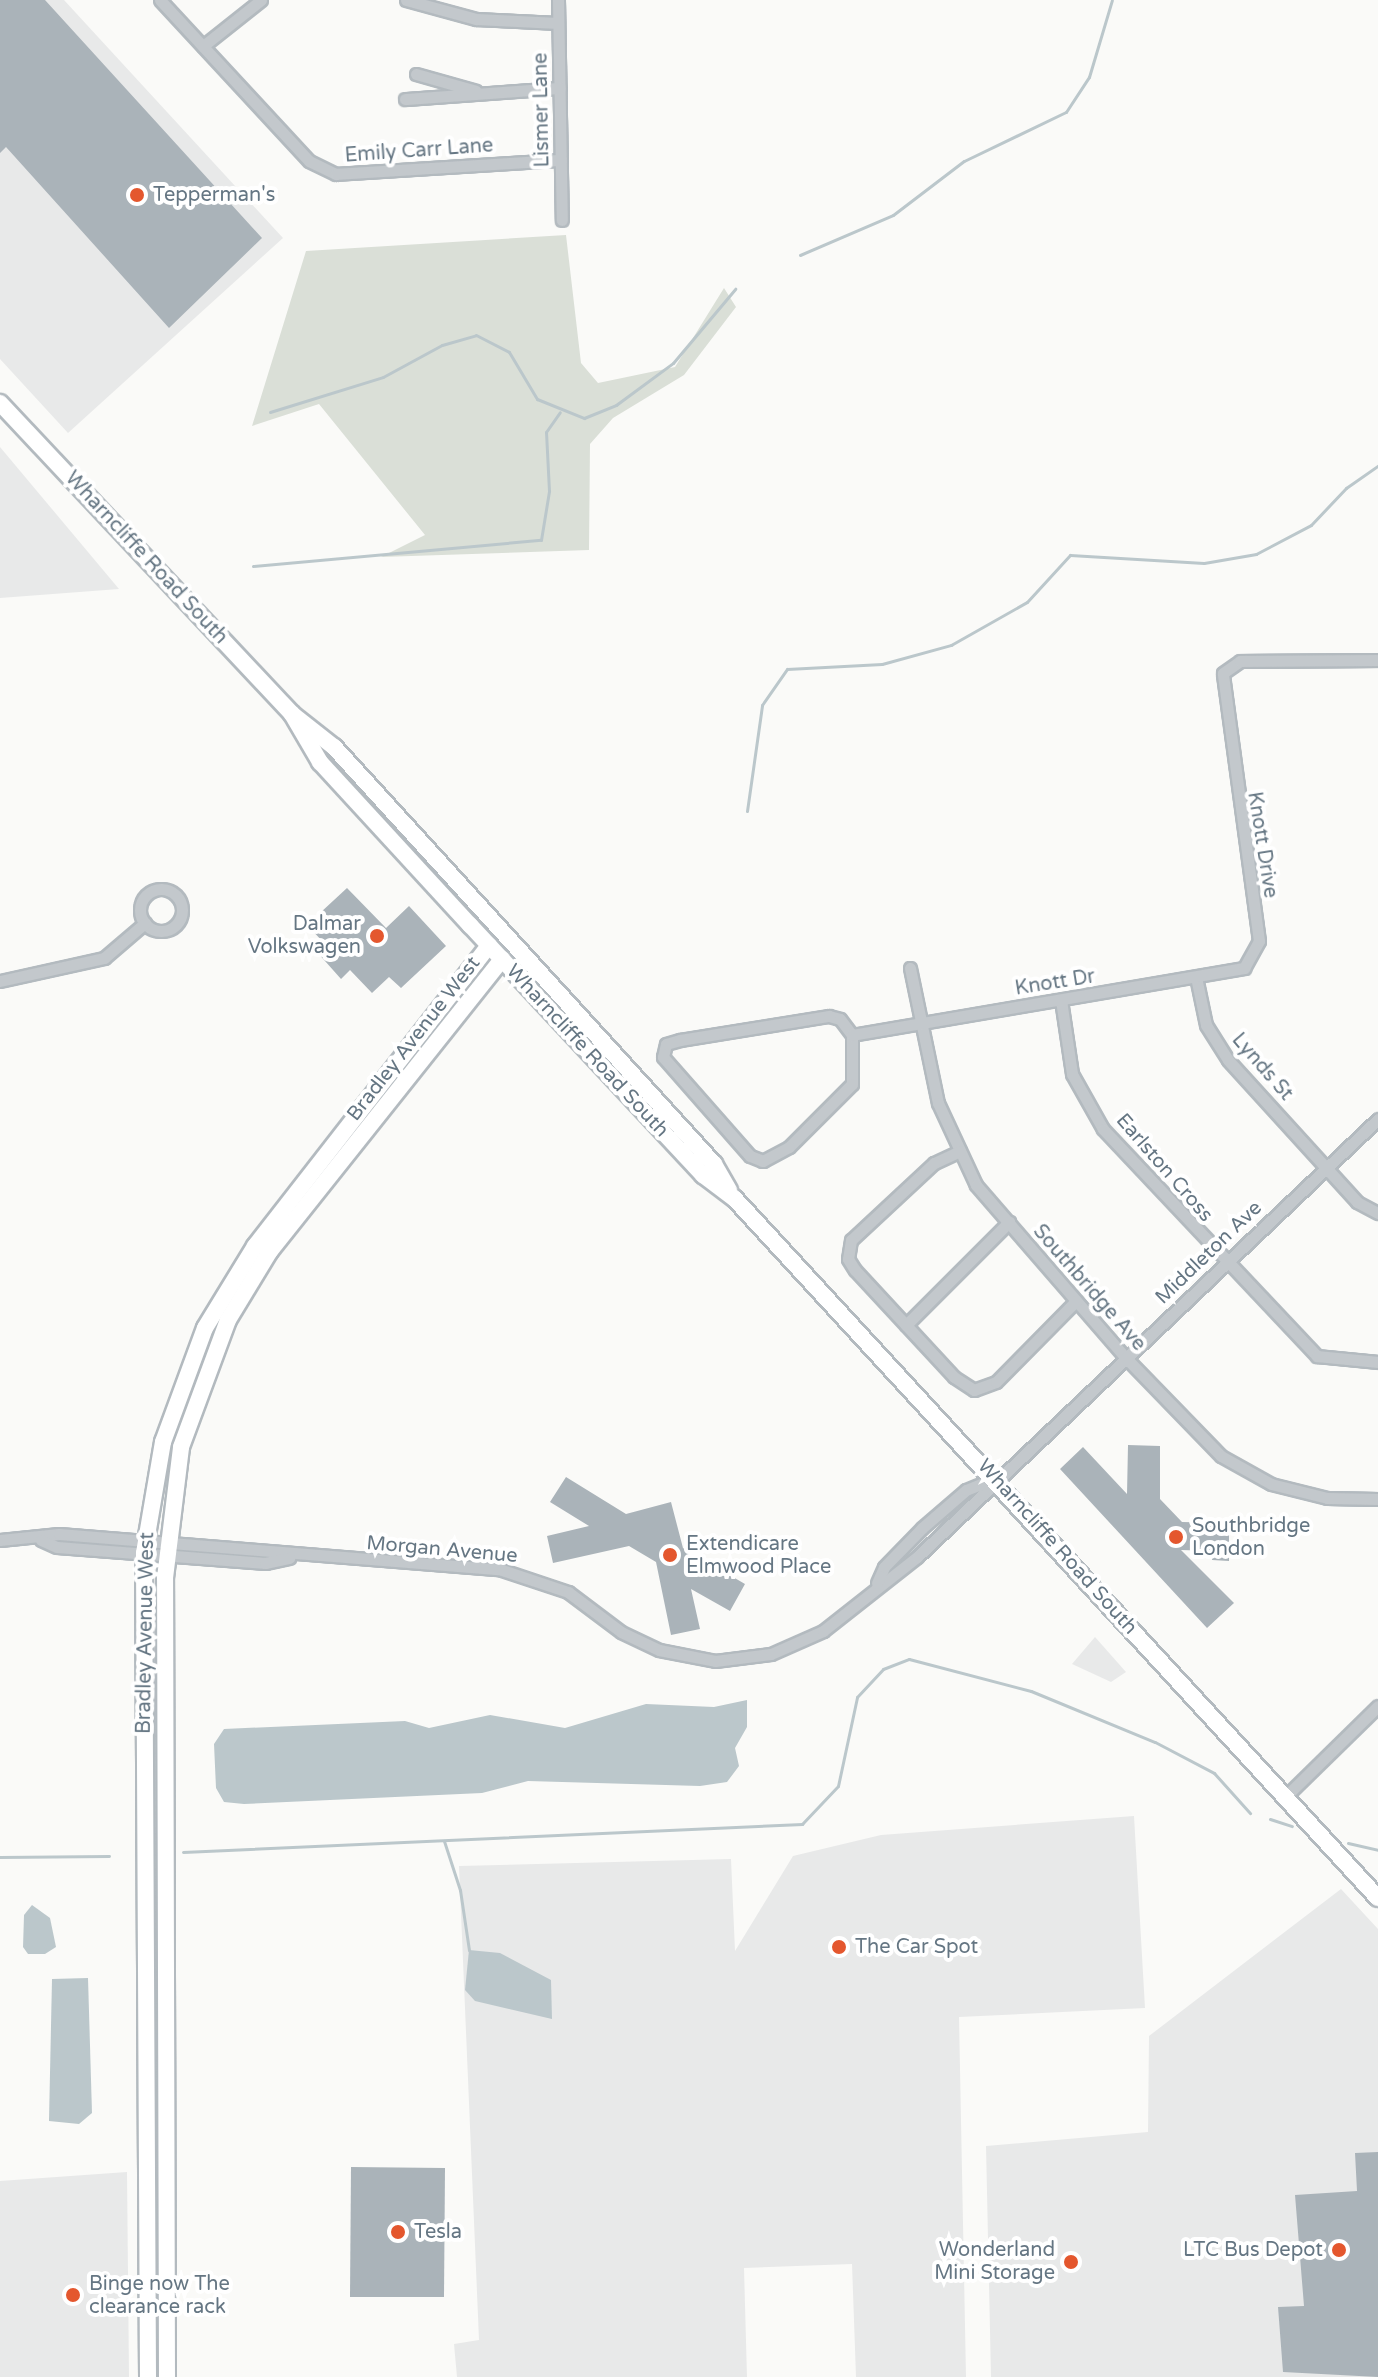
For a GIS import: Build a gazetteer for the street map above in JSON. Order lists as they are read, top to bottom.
{
  "streets": {
    "main road": ["Wharncliffe Road South", "Bradley Avenue West"],
    "street": [
      "Lismer Lane",
      "Emily Carr Lane",
      "Knott Drive",
      "Knott Dr",
      "Lynds St",
      "Earlston Cross",
      "Middleton Ave",
      "Southbridge Ave",
      "Morgan Avenue"
    ]
  },
  "crossings": [
    ["Lismer Lane", "Emily Carr Lane"],
    ["Wharncliffe Road South", "Bradley Avenue West"],
    ["Wharncliffe Road South", "Middleton Ave"],
    ["Wharncliffe Road South", "Morgan Avenue"],
    ["Knott Drive", "Knott Dr"],
    ["Knott Drive", "Lynds St"],
    ["Knott Dr", "Lynds St"],
    ["Knott Dr", "Earlston Cross"],
    ["Knott Dr", "Southbridge Ave"],
    ["Bradley Avenue West", "Morgan Avenue"],
    ["Lynds St", "Middleton Ave"],
    ["Earlston Cross", "Middleton Ave"],
    ["Middleton Ave", "Southbridge Ave"],
    ["Middleton Ave", "Morgan Avenue"]
  ],
  "places": [
    "Tepperman's",
    "Dalmar Volkswagen",
    "Southbridge London",
    "Extendicare Elmwood Place",
    "The Car Spot",
    "Tesla",
    "LTC Bus Depot",
    "Wonderland Mini Storage",
    "Binge now The clearance rack"
  ]
}
